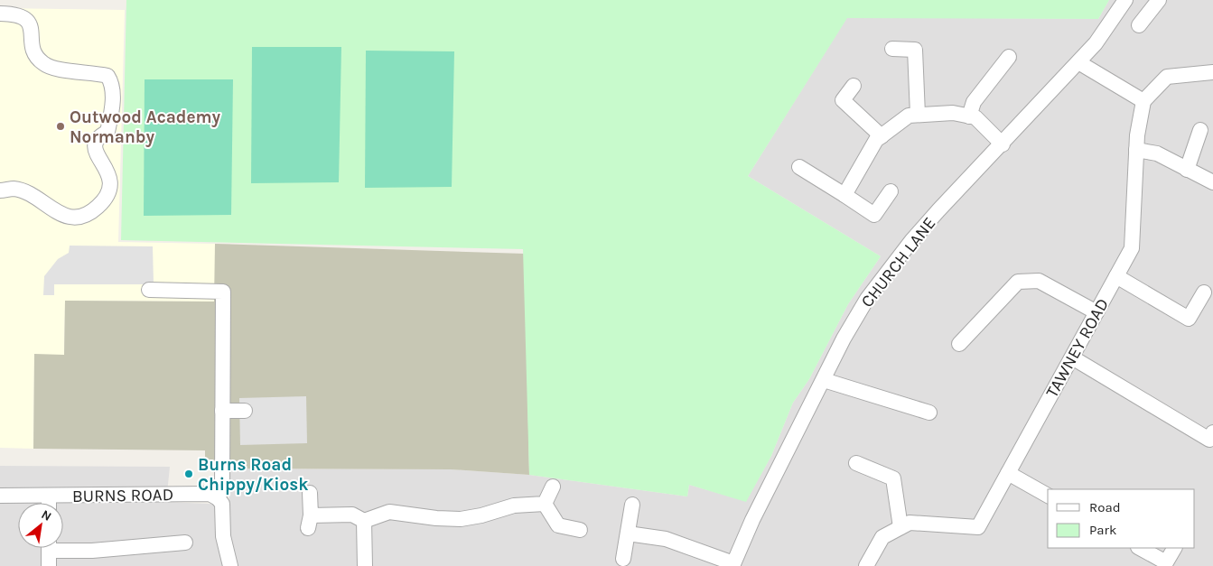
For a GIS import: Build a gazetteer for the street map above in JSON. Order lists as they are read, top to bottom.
{
  "streets": {
    "street": ["CHURCH LANE", "TAWNEY ROAD", "BURNS ROAD"]
  },
  "places": ["Outwood Academy Normanby", "Burns Road Chippy/Kiosk"],
  "legend": ["Road", "Park"],
  "north": "top right"
}
